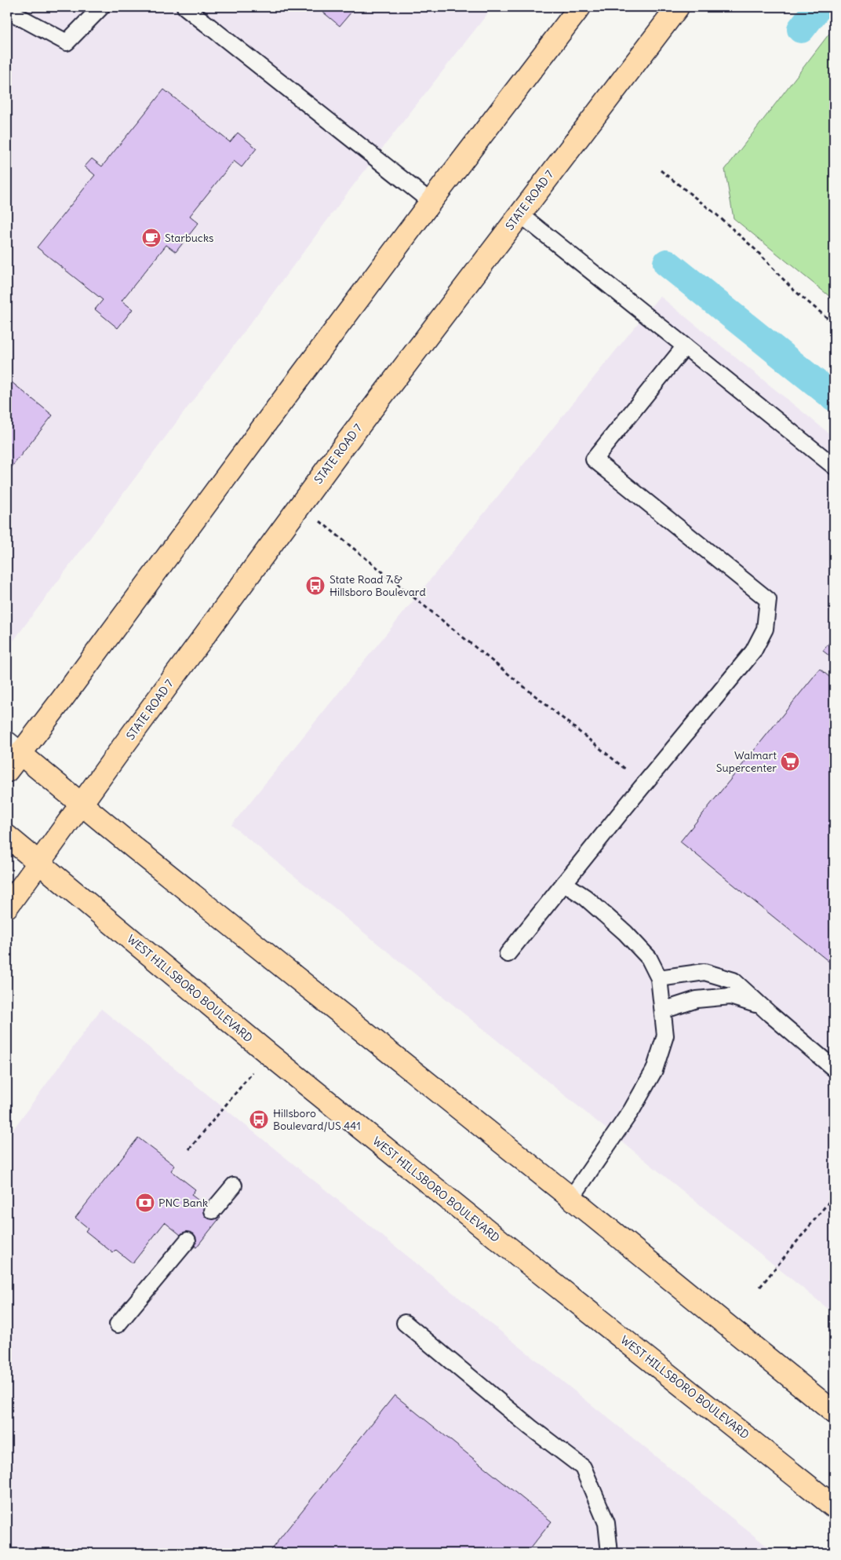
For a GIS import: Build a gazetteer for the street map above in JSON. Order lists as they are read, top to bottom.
{
  "streets": {
    "main road": ["STATE ROAD 7", "WEST HILLSBORO BOULEVARD"]
  },
  "crossings": [
    ["STATE ROAD 7", "WEST HILLSBORO BOULEVARD"]
  ],
  "places": {
    "cafe": ["Starbucks"],
    "bus stop": ["State Road 7 & Hillsboro Boulevard", "Hillsboro Boulevard/US 441"],
    "supermarket": ["Walmart Supercenter"],
    "bank": ["PNC Bank"]
  }
}
